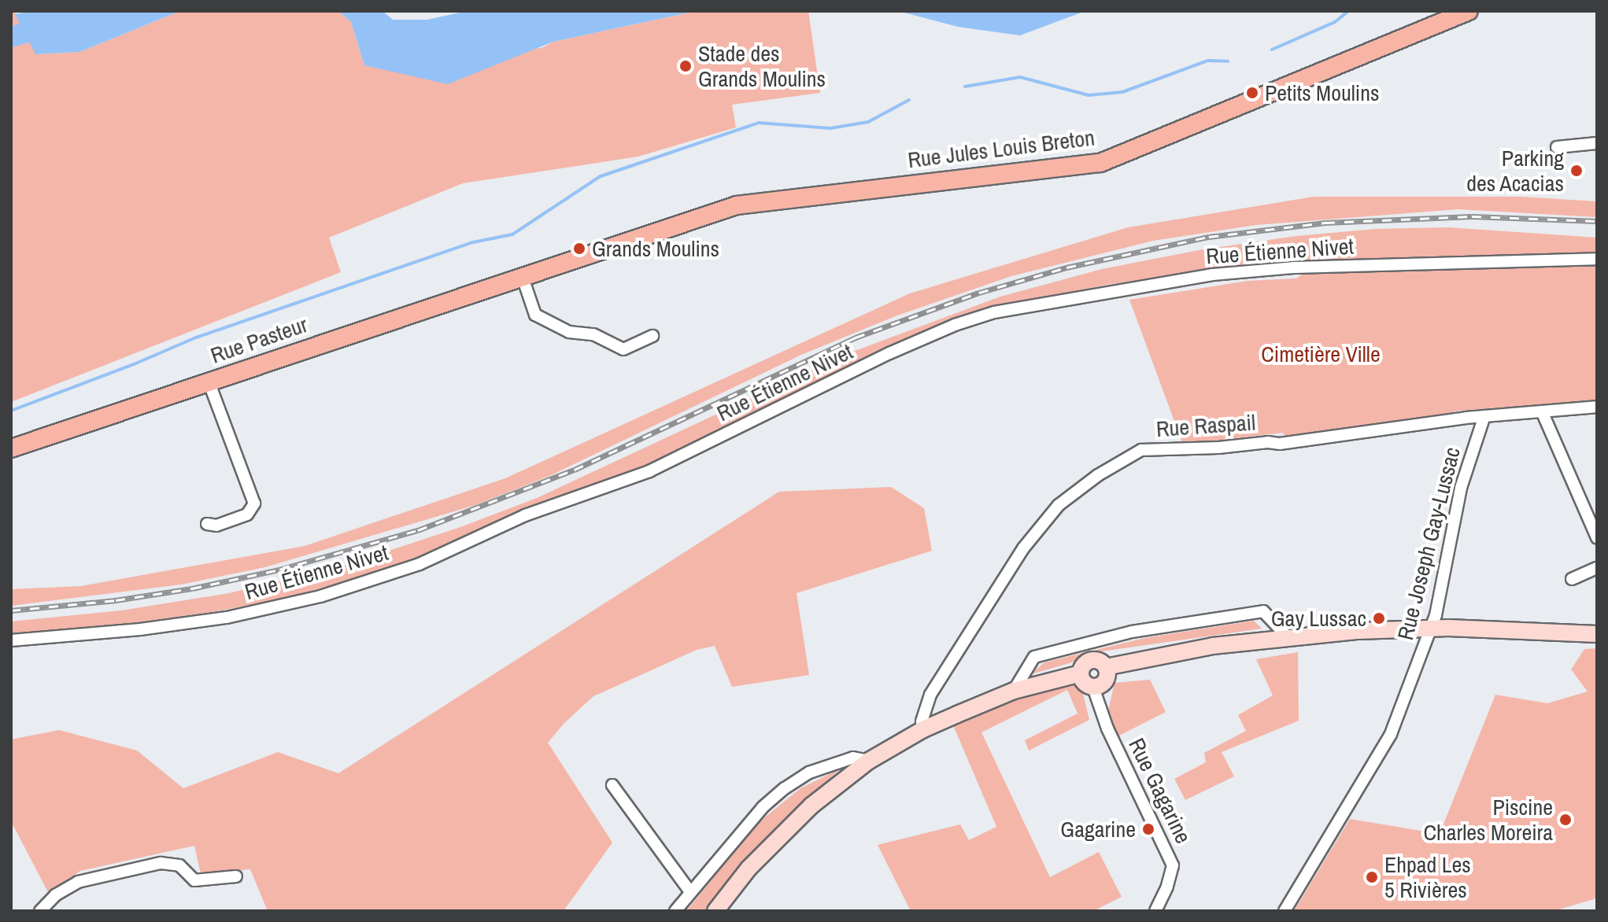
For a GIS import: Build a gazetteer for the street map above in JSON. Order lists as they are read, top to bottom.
{
  "streets": {
    "main road": ["Rue Jules Louis Breton", "Rue Pasteur"],
    "street": [
      "Rue Étienne Nivet",
      "Rue Raspail",
      "Rue Joseph Gay-Lussac",
      "Rue Gagarine"
    ]
  },
  "crossings": [
    ["Rue Jules Louis Breton", "Rue Pasteur"],
    ["Rue Raspail", "Rue Joseph Gay-Lussac"]
  ],
  "parks": ["Cimetière Ville"],
  "places": [
    "Stade des Grands Moulins",
    "Petits Moulins",
    "Parking des Acacias",
    "Grands Moulins",
    "Gay Lussac",
    "Piscine Charles Moreira",
    "Gagarine",
    "Ehpad Les 5 Rivières"
  ]
}
